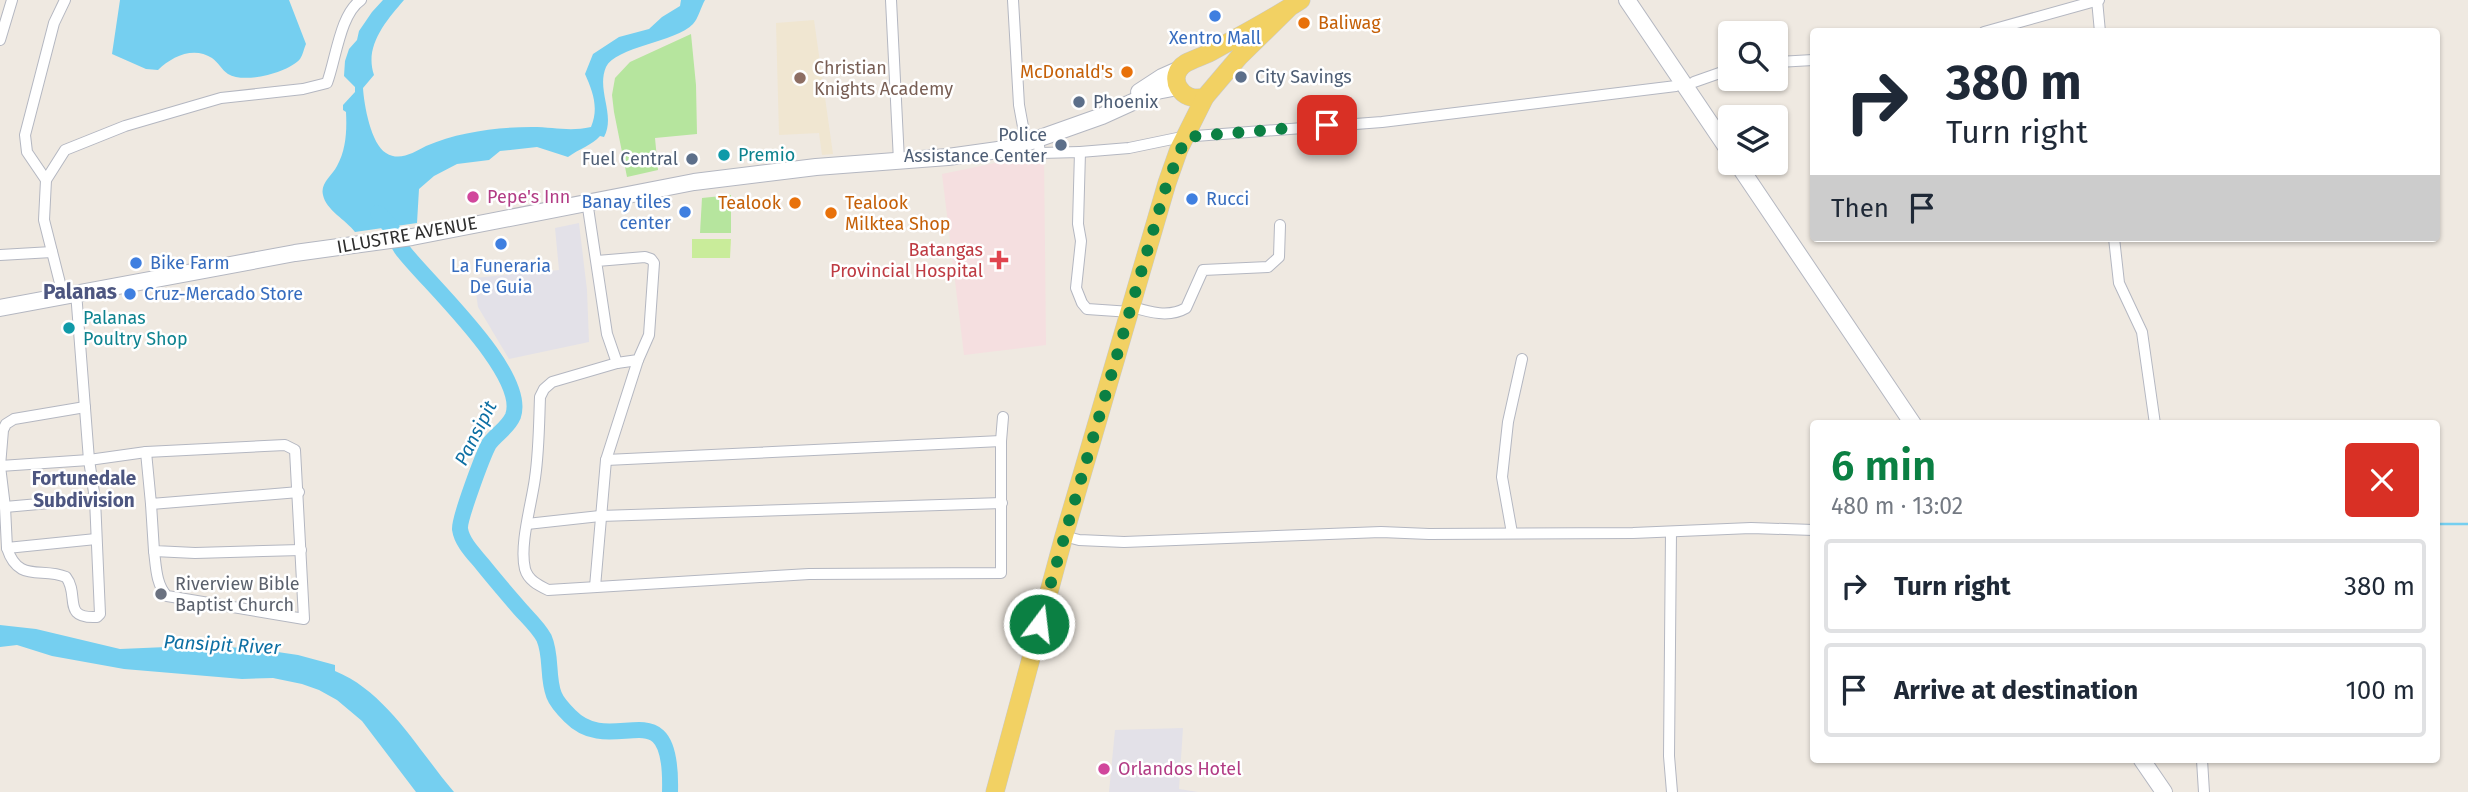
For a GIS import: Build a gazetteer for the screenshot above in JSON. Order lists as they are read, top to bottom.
{
  "streets": {
    "main road": ["ILLUSTRE AVENUE"]
  },
  "districts": ["Palanas", "Fortunedale Subdivision"],
  "water": ["Pansipit", "Pansipit River"],
  "places": {
    "other": [
      "Xentro Mall",
      "Baliwag",
      "McDonald's",
      "City Savings",
      "Christian Knights Academy",
      "Phoenix",
      "Police Assistance Center",
      "Premio",
      "Fuel Central",
      "Pepe's Inn",
      "Rucci",
      "Tealook",
      "Banay tiles center",
      "Tealook Milktea Shop",
      "La Funeraria De Guia",
      "Bike Farm",
      "Cruz-Mercado Store",
      "Palanas Poultry Shop",
      "Riverview Bible Baptist Church",
      "Orlandos Hotel"
    ],
    "health": ["Batangas Provincial Hospital"]
  },
  "page": {
    "turn": ["380 m", "Turn right"],
    "then": "Then",
    "heading": ["6 min", "480 m · 13:02"],
    "list": [
      {
        "name": "Turn right",
        "value": "380 m"
      },
      {
        "name": "Arrive at destination",
        "value": "100 m"
      }
    ]
  }
}
